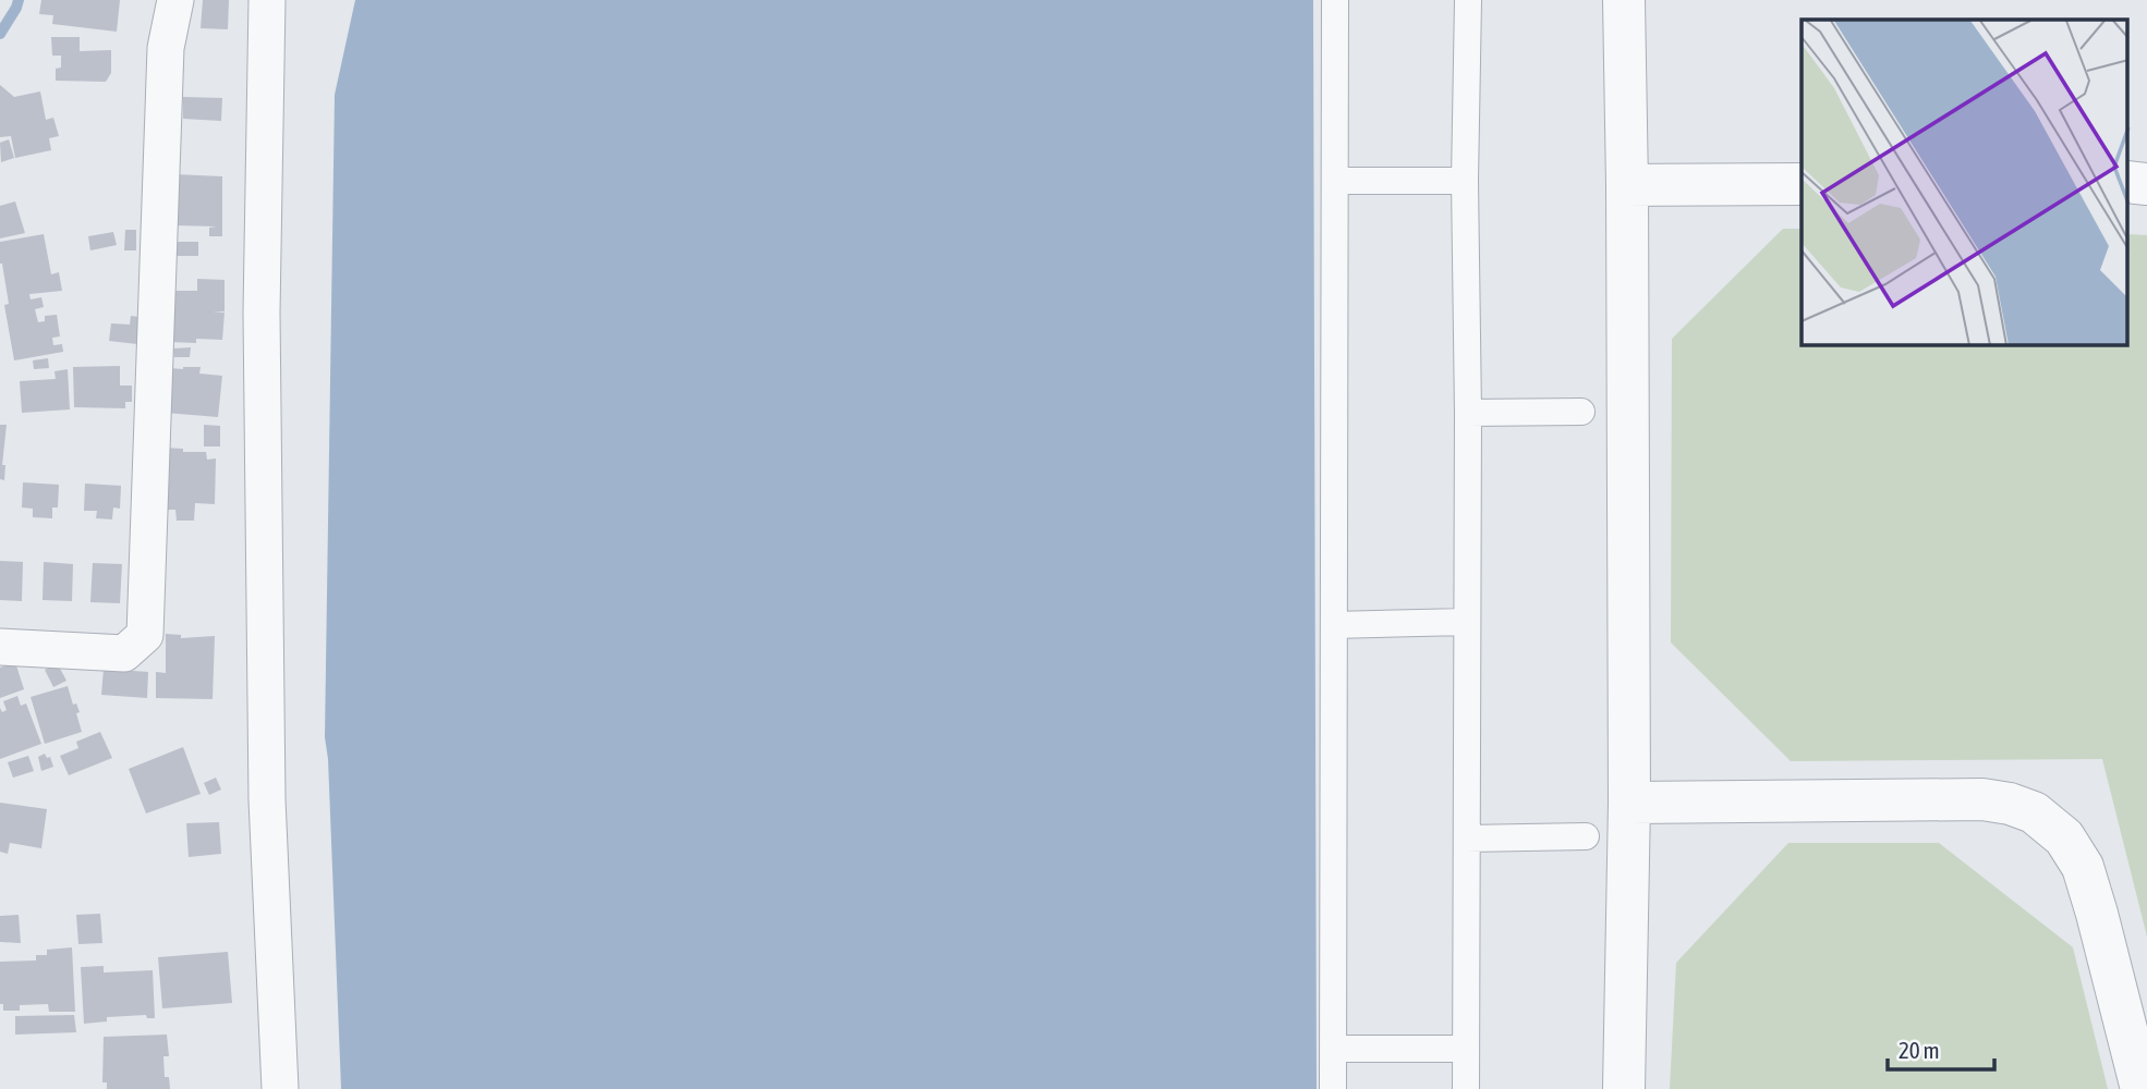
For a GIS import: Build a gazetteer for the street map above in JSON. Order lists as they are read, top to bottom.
{
  "scale_bar": "20 m"
}
